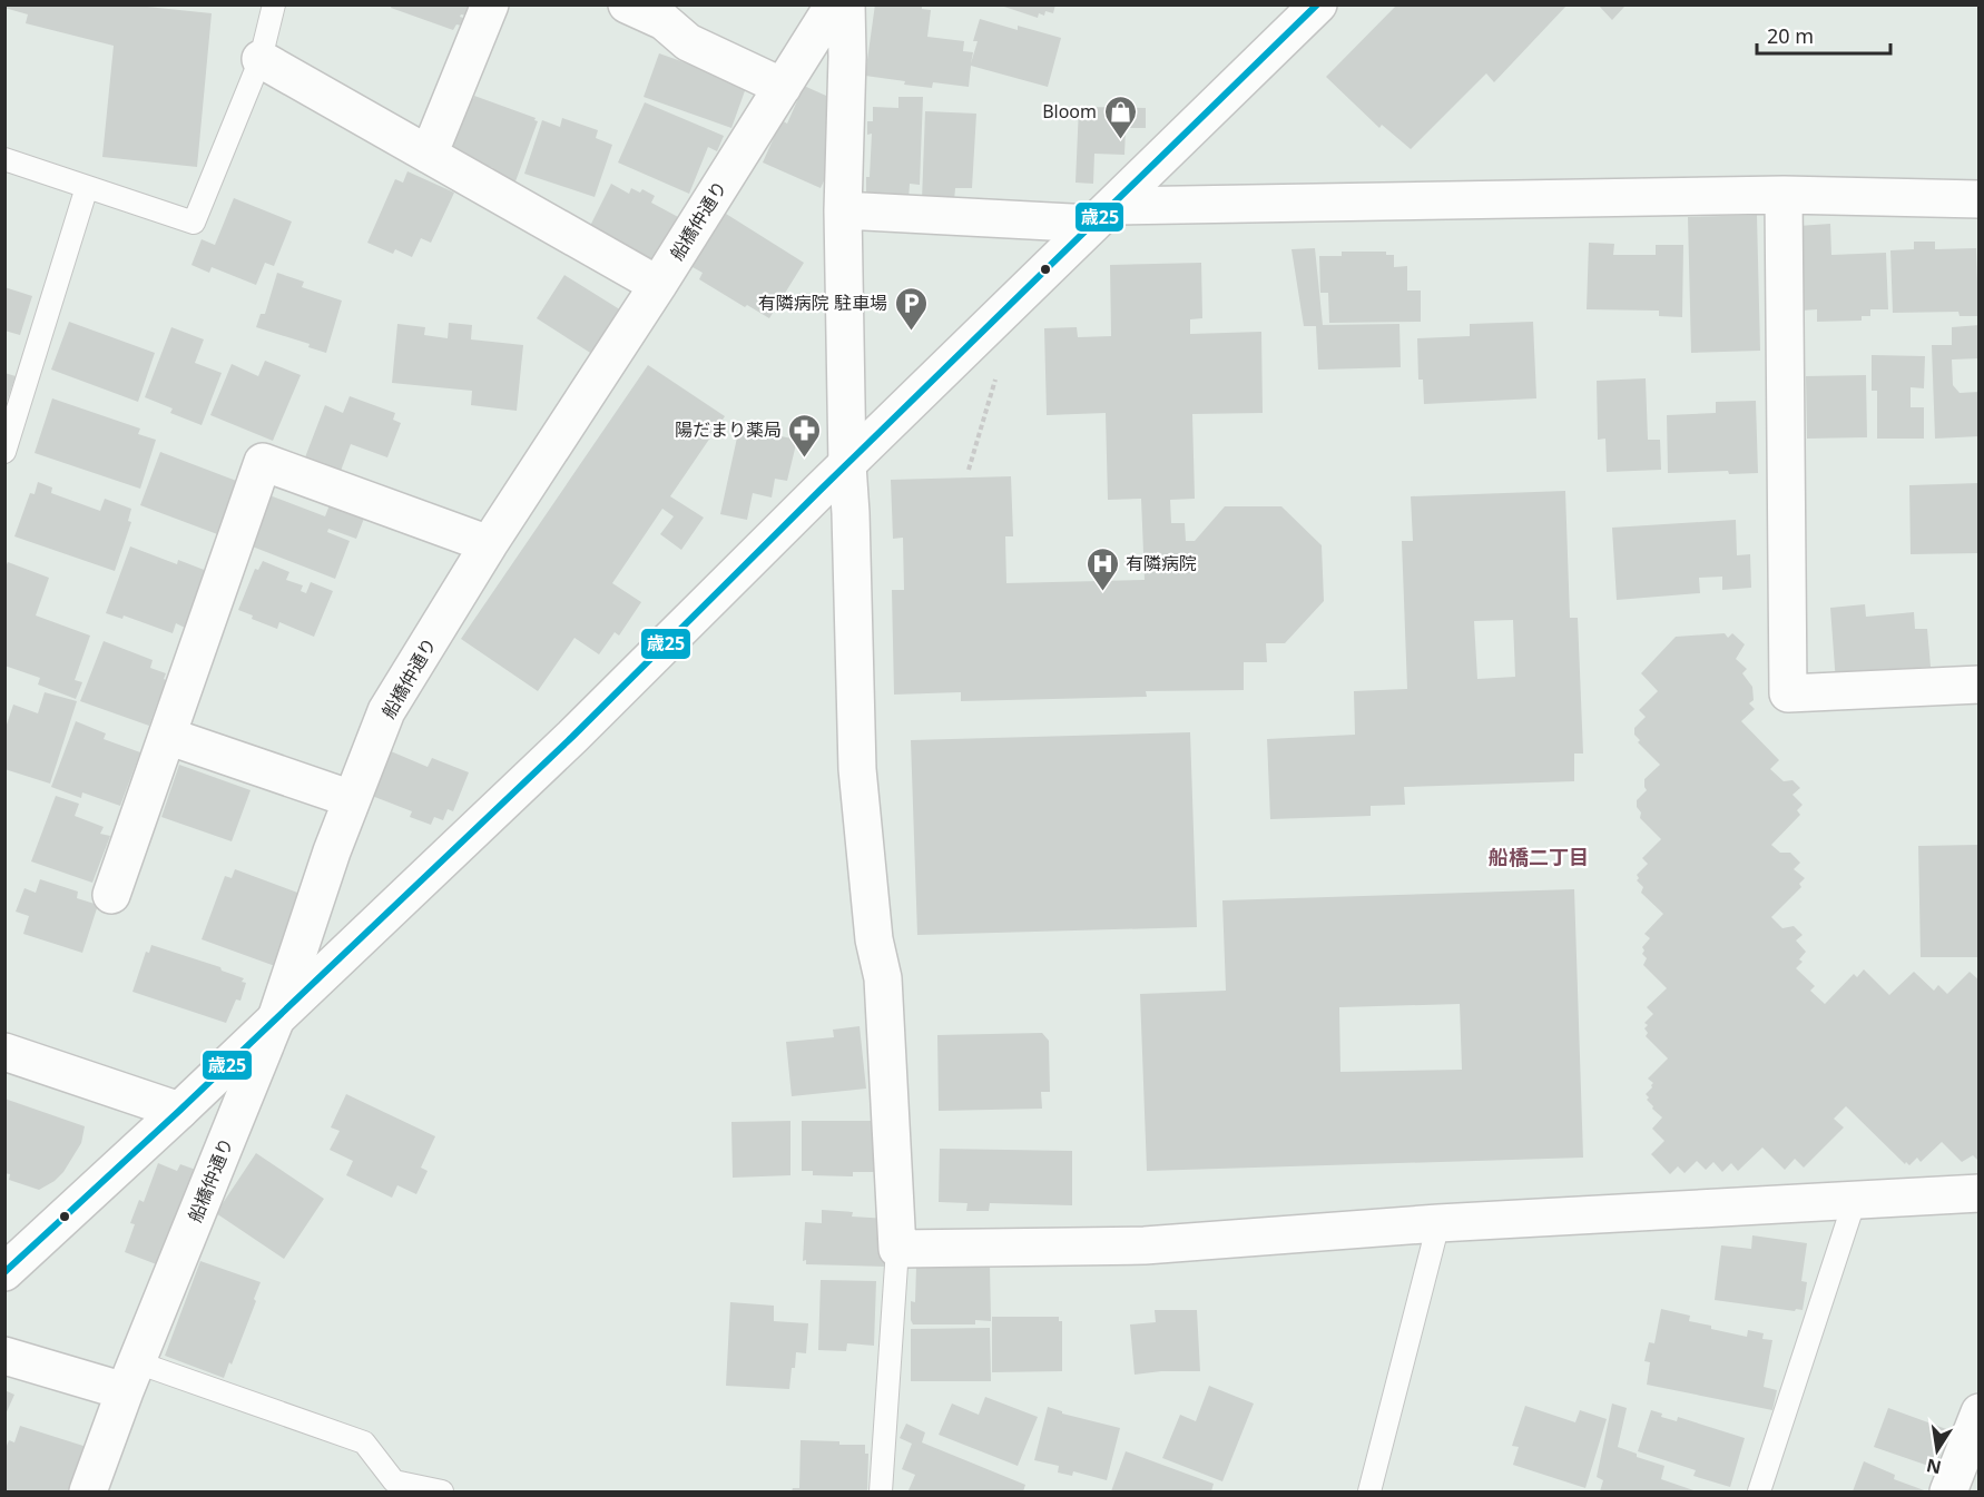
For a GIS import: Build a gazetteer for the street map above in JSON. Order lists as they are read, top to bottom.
{
  "streets": {
    "street": ["船橋仲通り"]
  },
  "districts": ["船橋二丁目"],
  "places": {
    "shop": ["Bloom"],
    "parking": ["有隣病院 駐車場"],
    "pharmacy": ["陽だまり薬局"],
    "hospital": ["有隣病院"]
  },
  "lines": ["transit line 歳25"],
  "scale_bar": "20 m",
  "north": "bottom"
}
